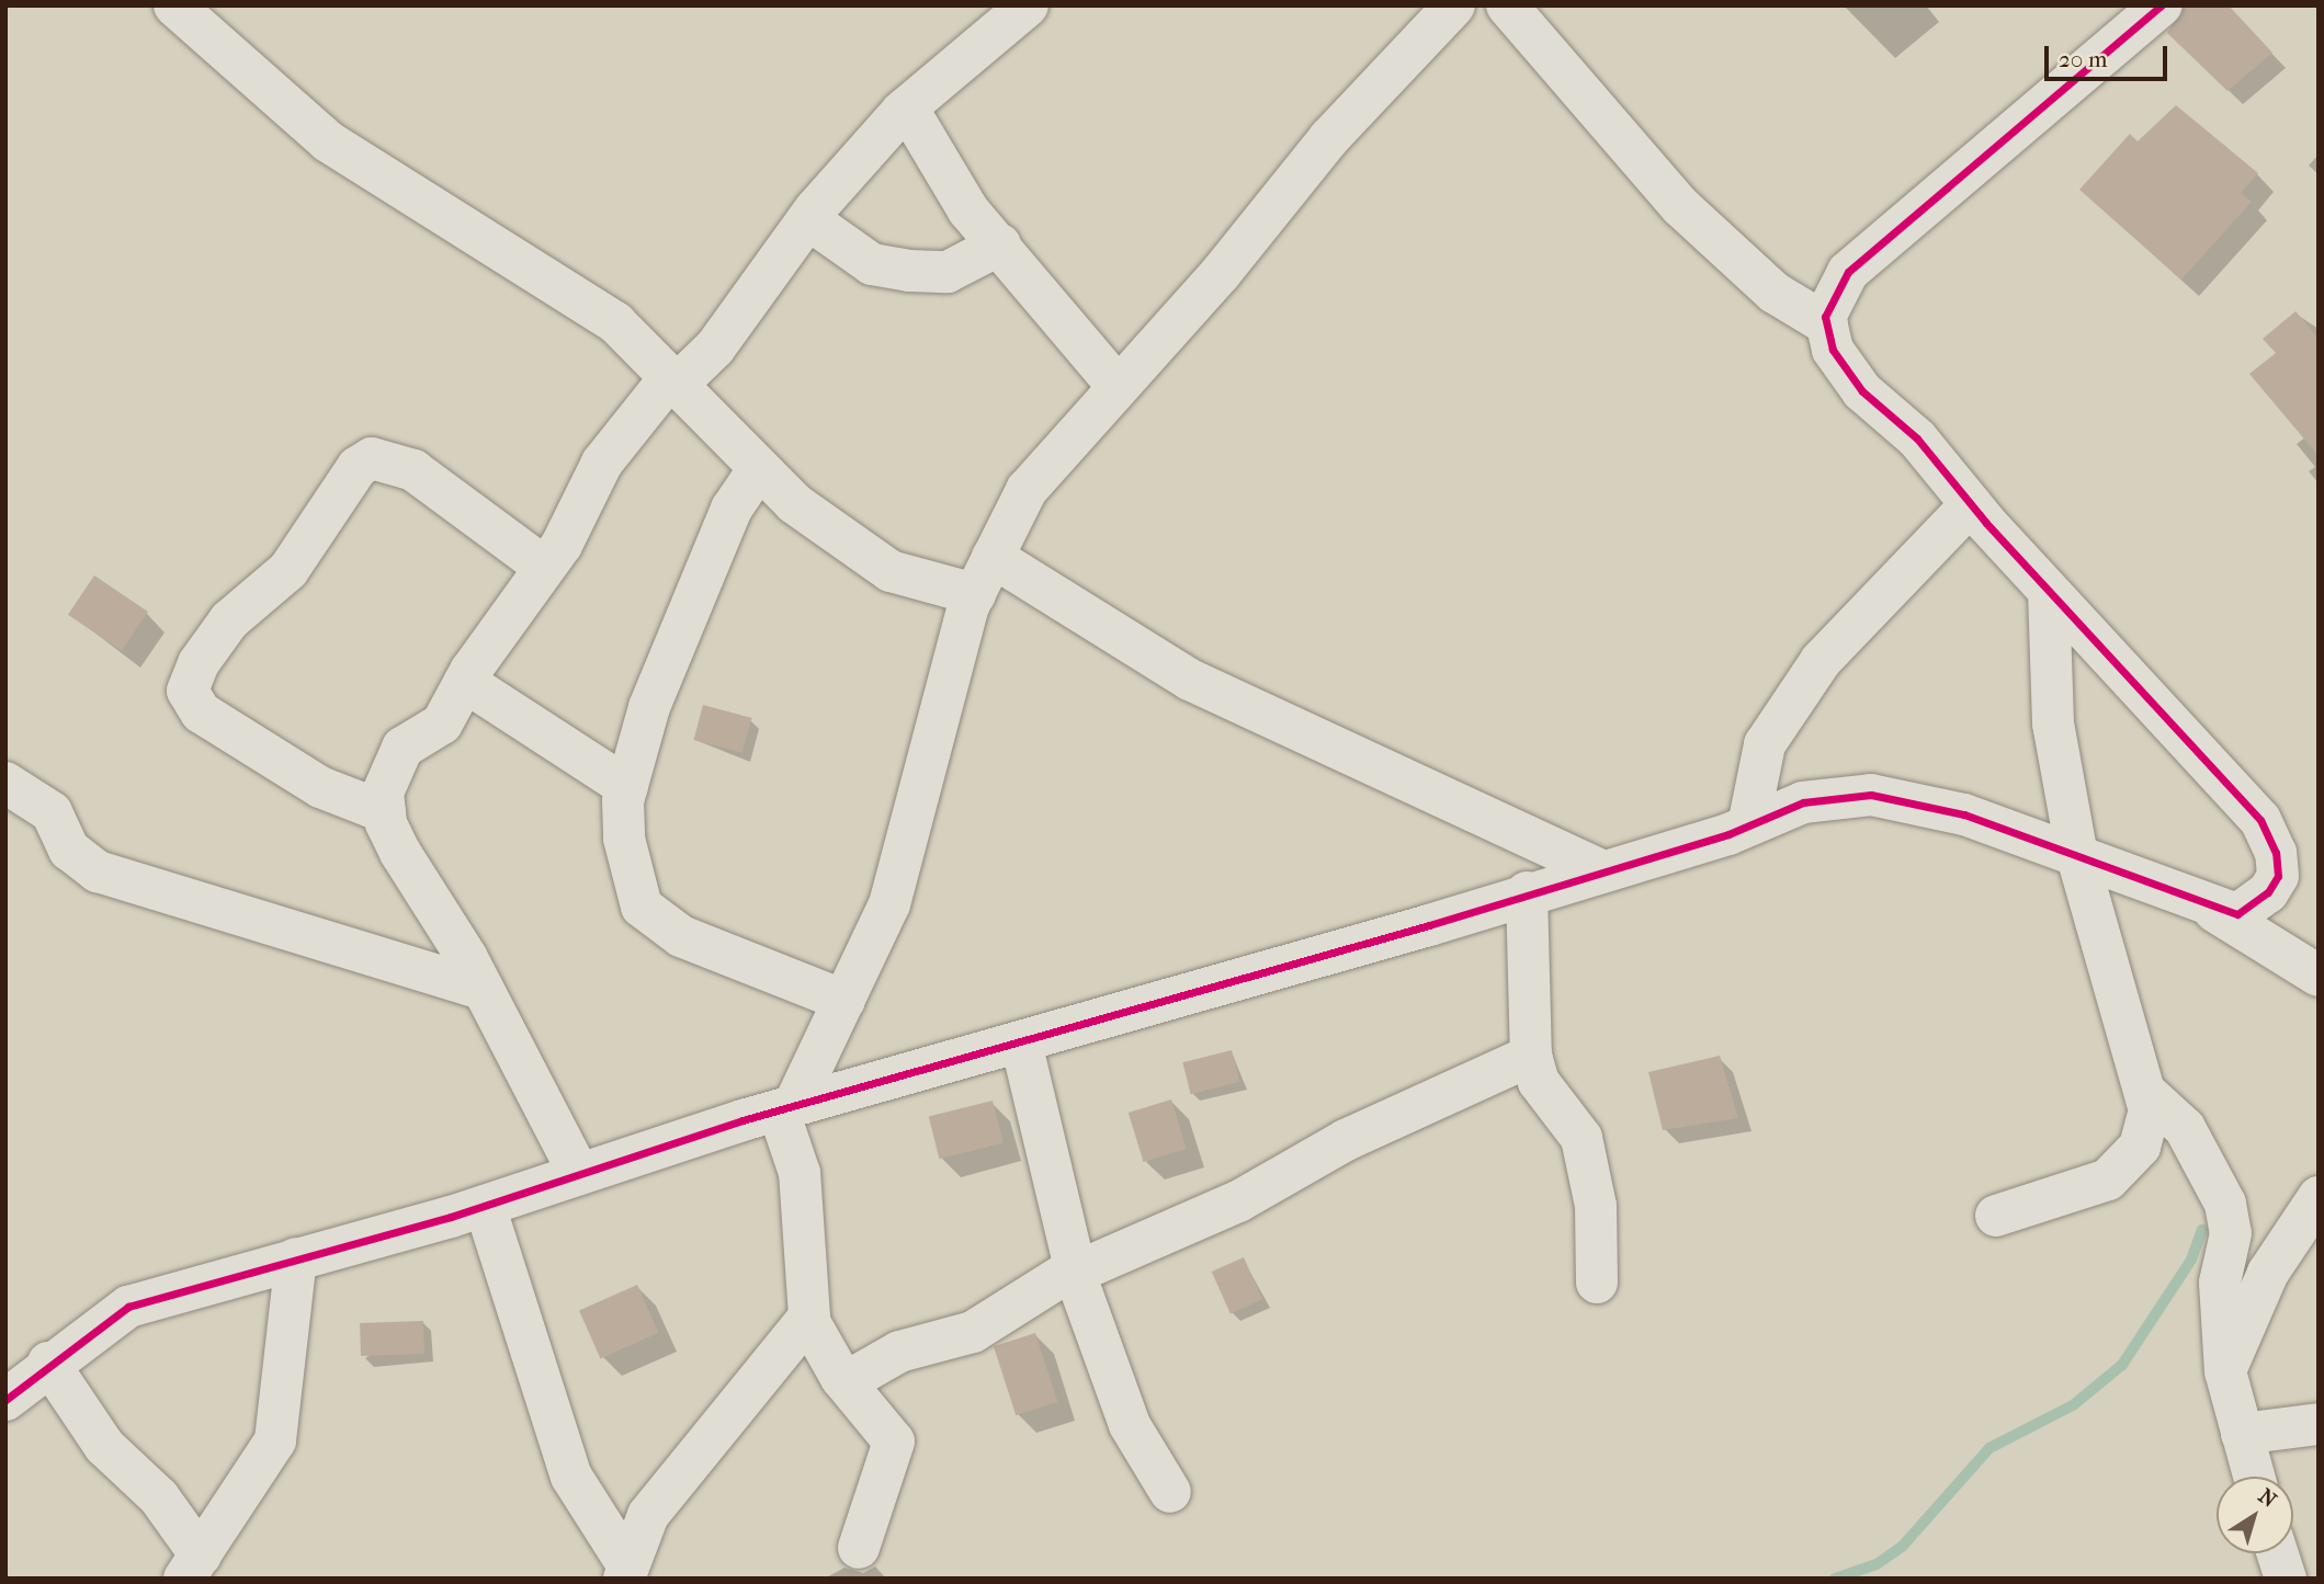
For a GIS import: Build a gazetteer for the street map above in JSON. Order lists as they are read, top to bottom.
{
  "scale_bar": "20 m",
  "north": "top right"
}
